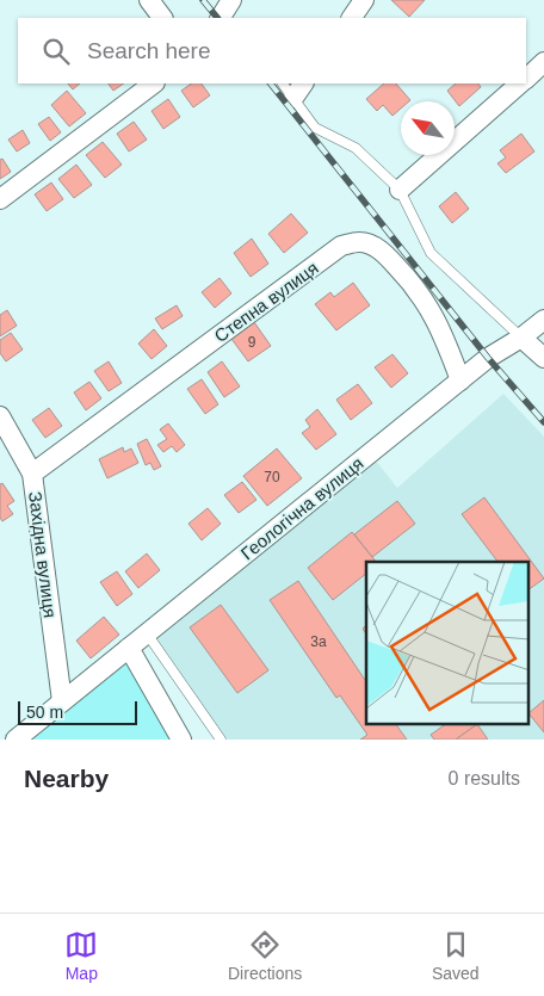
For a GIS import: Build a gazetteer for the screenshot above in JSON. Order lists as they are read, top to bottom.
{
  "streets": {
    "street": ["Степна вулиця", "Геологічна вулиця", "Західна вулиця"]
  },
  "crossings": [
    ["Степна вулиця", "Геологічна вулиця"],
    ["Степна вулиця", "Західна вулиця"],
    ["Геологічна вулиця", "Західна вулиця"]
  ],
  "house_numbers": ["9", "70", "3а"],
  "scale_bar": "50 m",
  "north": "top left",
  "page": {
    "search": "Search here",
    "scale": "50 m",
    "heading": ["Nearby", "0 results"],
    "nav": ["Map", "Directions", "Saved"]
  }
}
